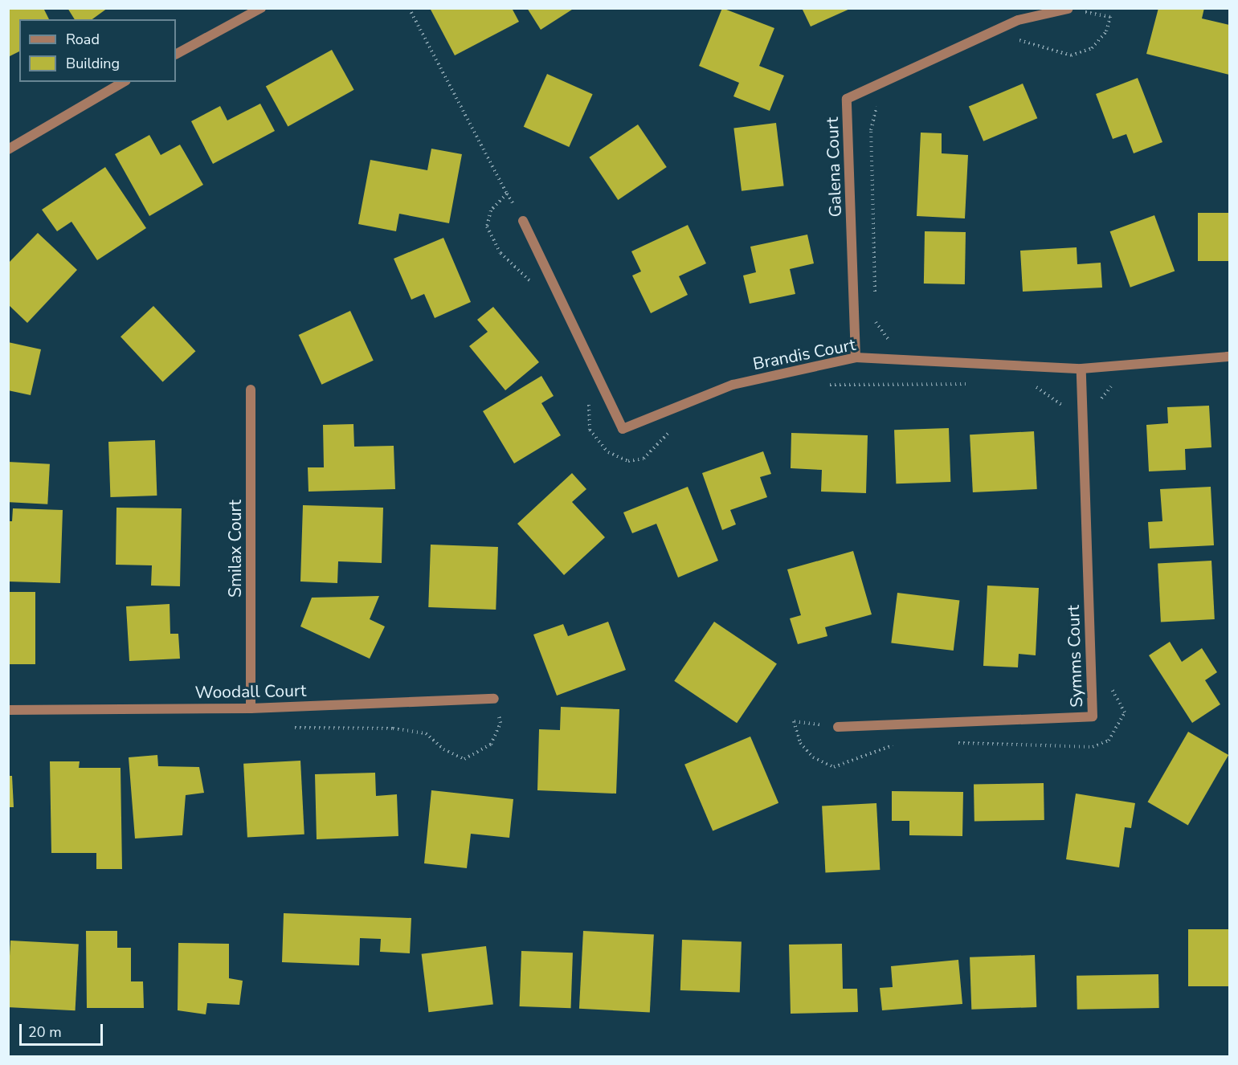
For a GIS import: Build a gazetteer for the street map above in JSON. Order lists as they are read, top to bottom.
{
  "streets": {
    "street": [
      "Galena Court",
      "Brandis Court",
      "Smilax Court",
      "Symms Court",
      "Woodall Court"
    ]
  },
  "crossings": [
    ["Galena Court", "Brandis Court"],
    ["Brandis Court", "Symms Court"],
    ["Smilax Court", "Woodall Court"]
  ],
  "legend": ["Road", "Building"],
  "scale_bar": "20 m"
}
